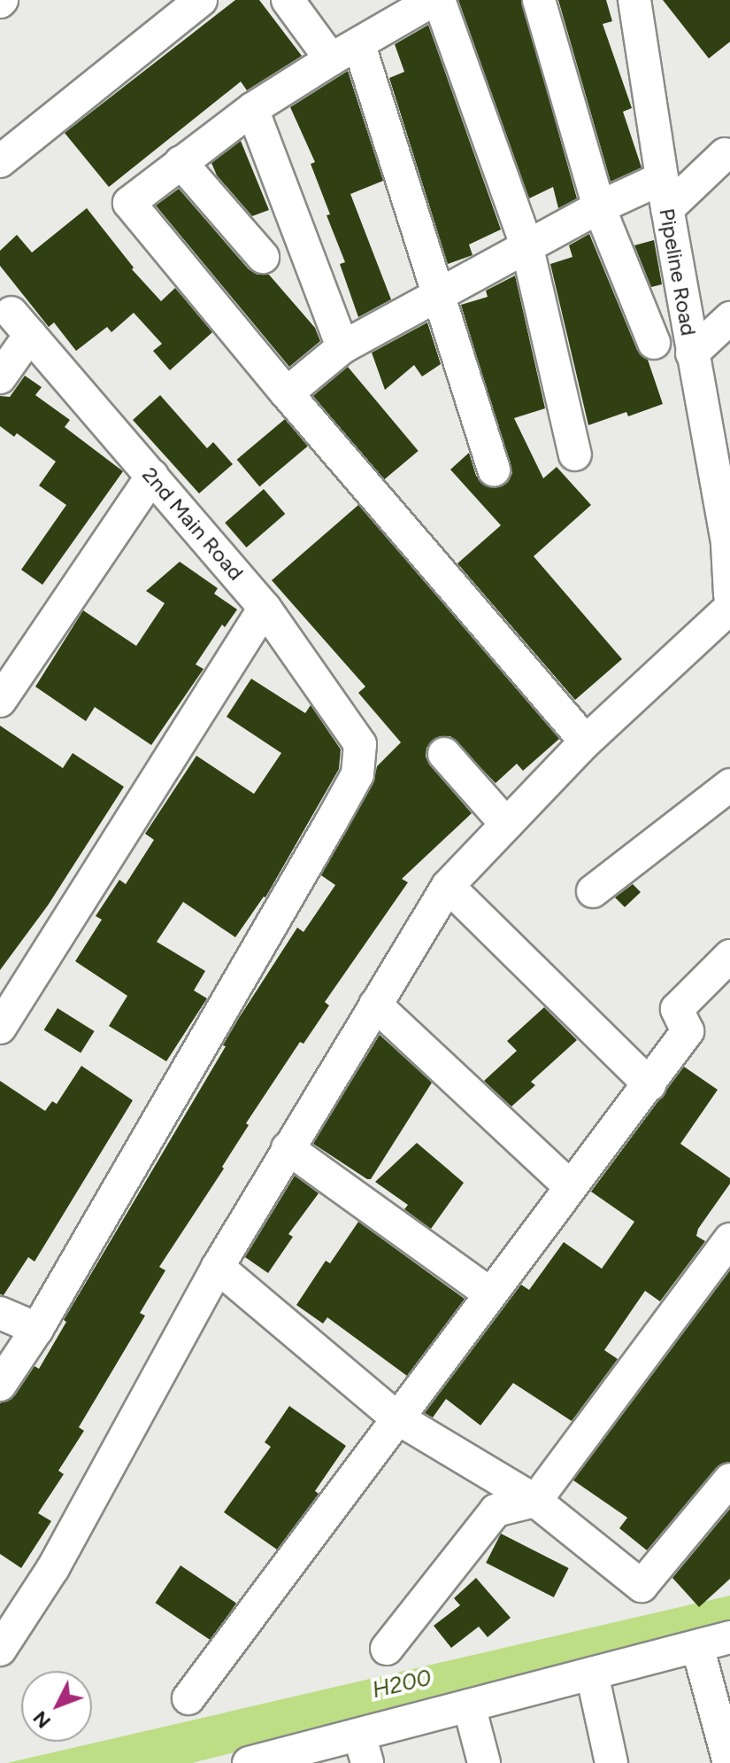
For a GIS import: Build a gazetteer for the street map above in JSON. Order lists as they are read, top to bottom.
{
  "streets": {
    "street": ["Pipeline Road", "2nd Main Road"]
  },
  "water": ["H200"],
  "north": "bottom left"
}
